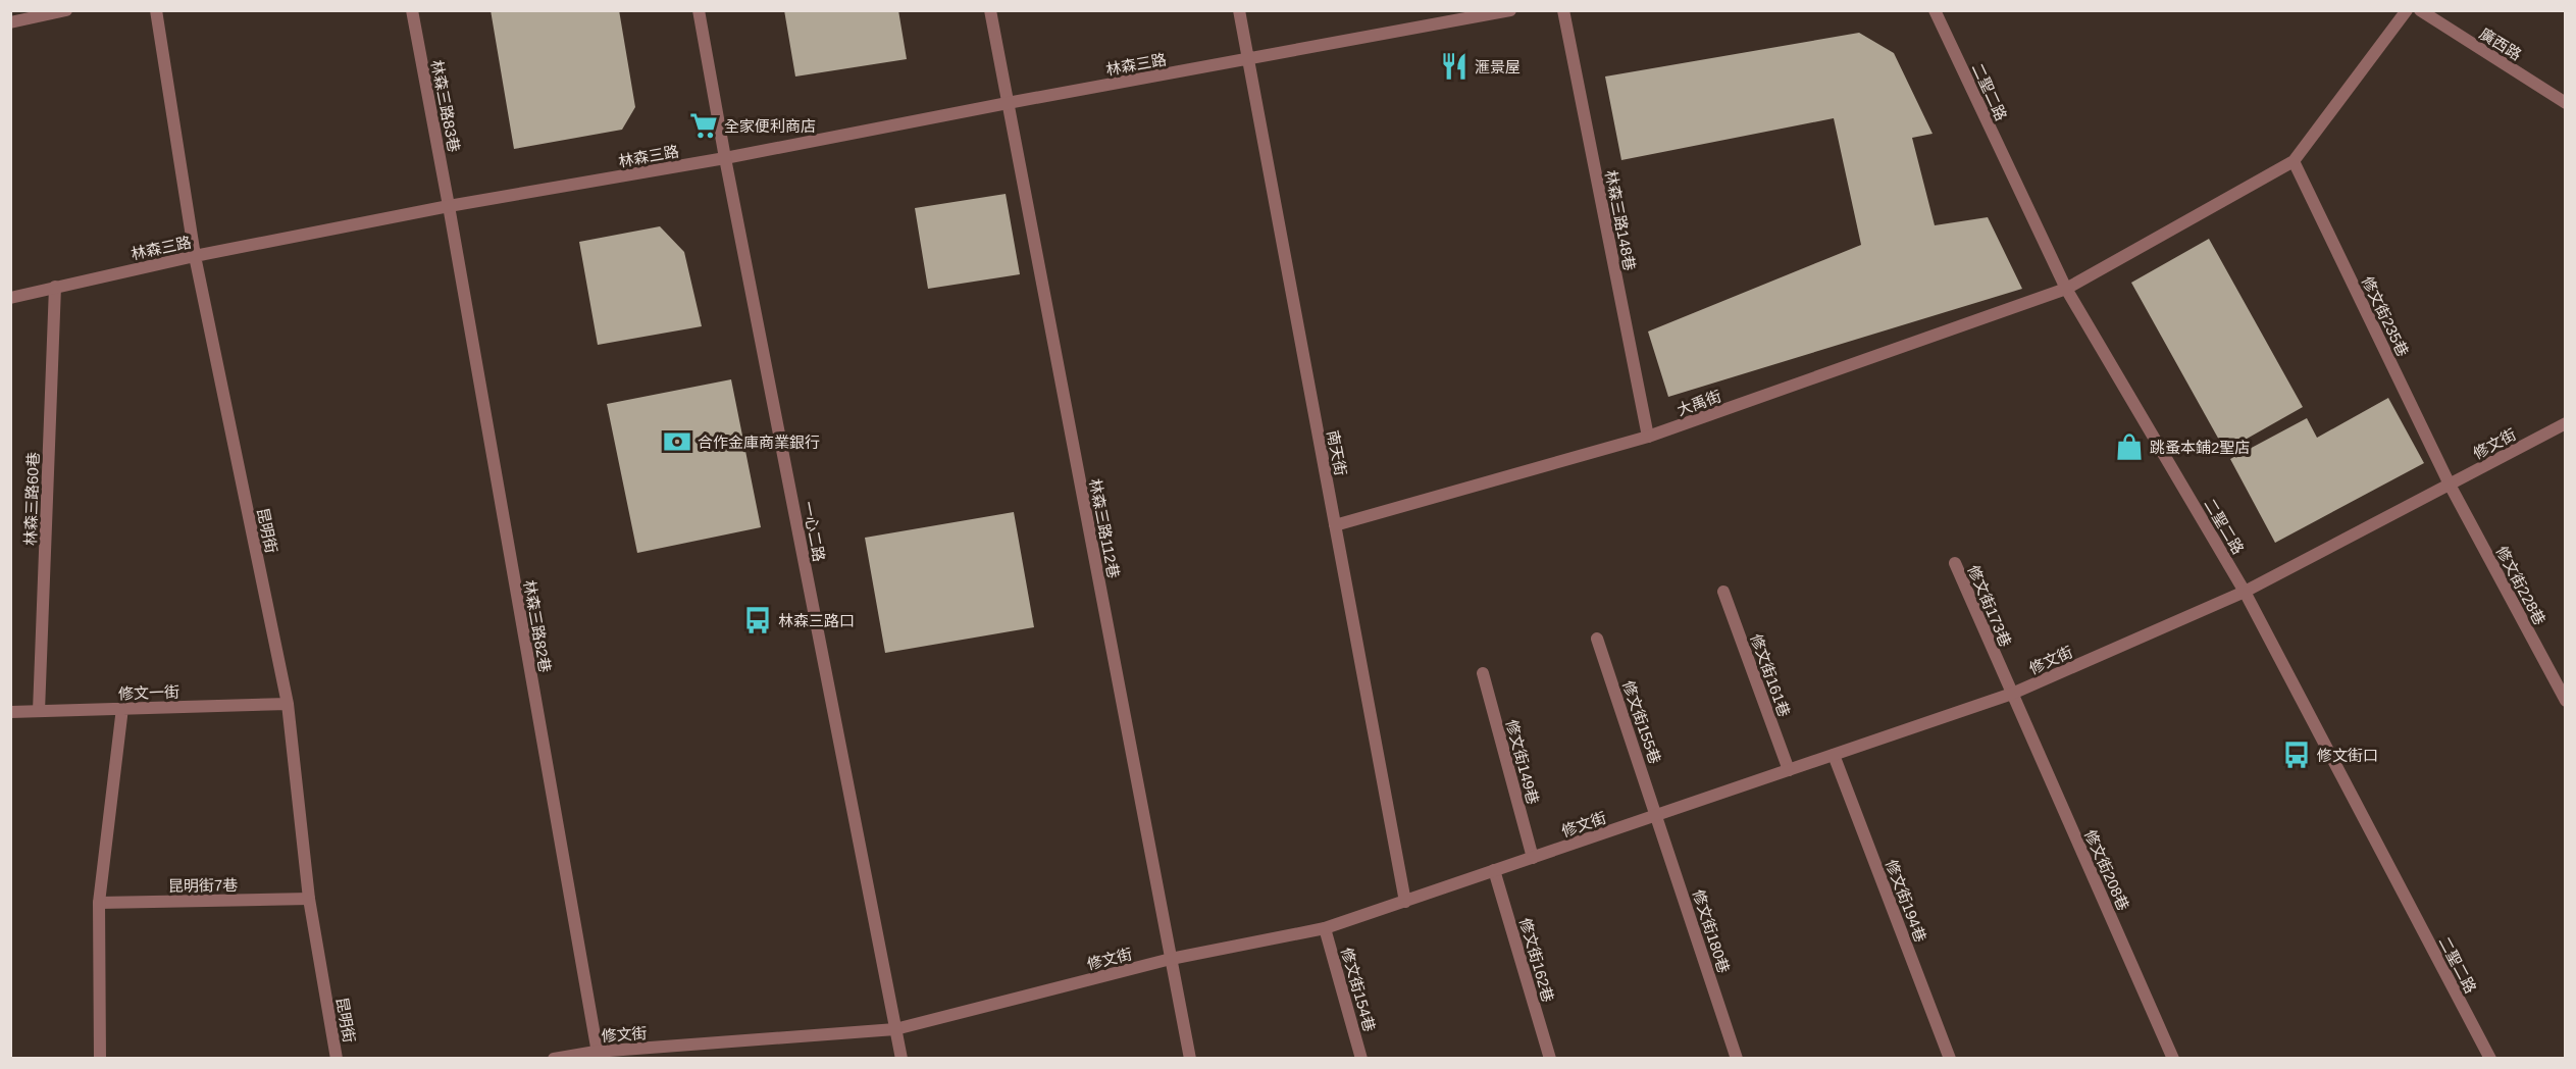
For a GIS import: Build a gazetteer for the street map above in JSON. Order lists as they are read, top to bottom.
{
  "streets": {
    "street": [
      "廣西路",
      "林森三路",
      "二聖二路",
      "林森三路83巷",
      "林森三路148巷",
      "修文街235巷",
      "大禹街",
      "修文街",
      "南天街",
      "林森三路60巷",
      "林森三路112巷",
      "昆明街",
      "一心二路",
      "修文街228巷",
      "修文街173巷",
      "林森三路82巷",
      "修文街161巷",
      "修文一街",
      "修文街155巷",
      "修文街149巷",
      "修文街208巷",
      "昆明街7巷",
      "修文街194巷",
      "修文街180巷",
      "修文街162巷",
      "修文街154巷"
    ]
  },
  "crossings": [
    ["林森三路", "林森三路83巷"],
    ["林森三路", "南天街"],
    ["林森三路", "林森三路60巷"],
    ["林森三路", "林森三路112巷"],
    ["林森三路", "昆明街"],
    ["林森三路", "一心二路"],
    ["林森三路", "林森三路82巷"],
    ["二聖二路", "大禹街"],
    ["二聖二路", "修文街"],
    ["林森三路83巷", "林森三路82巷"],
    ["林森三路148巷", "大禹街"],
    ["修文街235巷", "大禹街"],
    ["修文街235巷", "修文街"],
    ["修文街235巷", "修文街228巷"],
    ["大禹街", "南天街"],
    ["修文街", "南天街"],
    ["修文街", "林森三路112巷"],
    ["修文街", "一心二路"],
    ["修文街", "修文街228巷"],
    ["修文街", "修文街173巷"],
    ["修文街", "林森三路82巷"],
    ["修文街", "修文街161巷"],
    ["修文街", "修文街155巷"],
    ["修文街", "修文街149巷"],
    ["修文街", "修文街208巷"],
    ["修文街", "修文街194巷"],
    ["修文街", "修文街180巷"],
    ["修文街", "修文街162巷"],
    ["修文街", "修文街154巷"],
    ["林森三路60巷", "修文一街"],
    ["昆明街", "修文一街"],
    ["昆明街", "昆明街7巷"],
    ["修文街173巷", "修文街208巷"],
    ["修文街155巷", "修文街180巷"]
  ],
  "places": {
    "restaurant": ["滙景屋"],
    "supermarket": ["全家便利商店"],
    "bank": ["合作金庫商業銀行"],
    "shop": ["跳蚤本鋪2聖店"],
    "bus stop": ["林森三路口", "修文街口"]
  }
}
